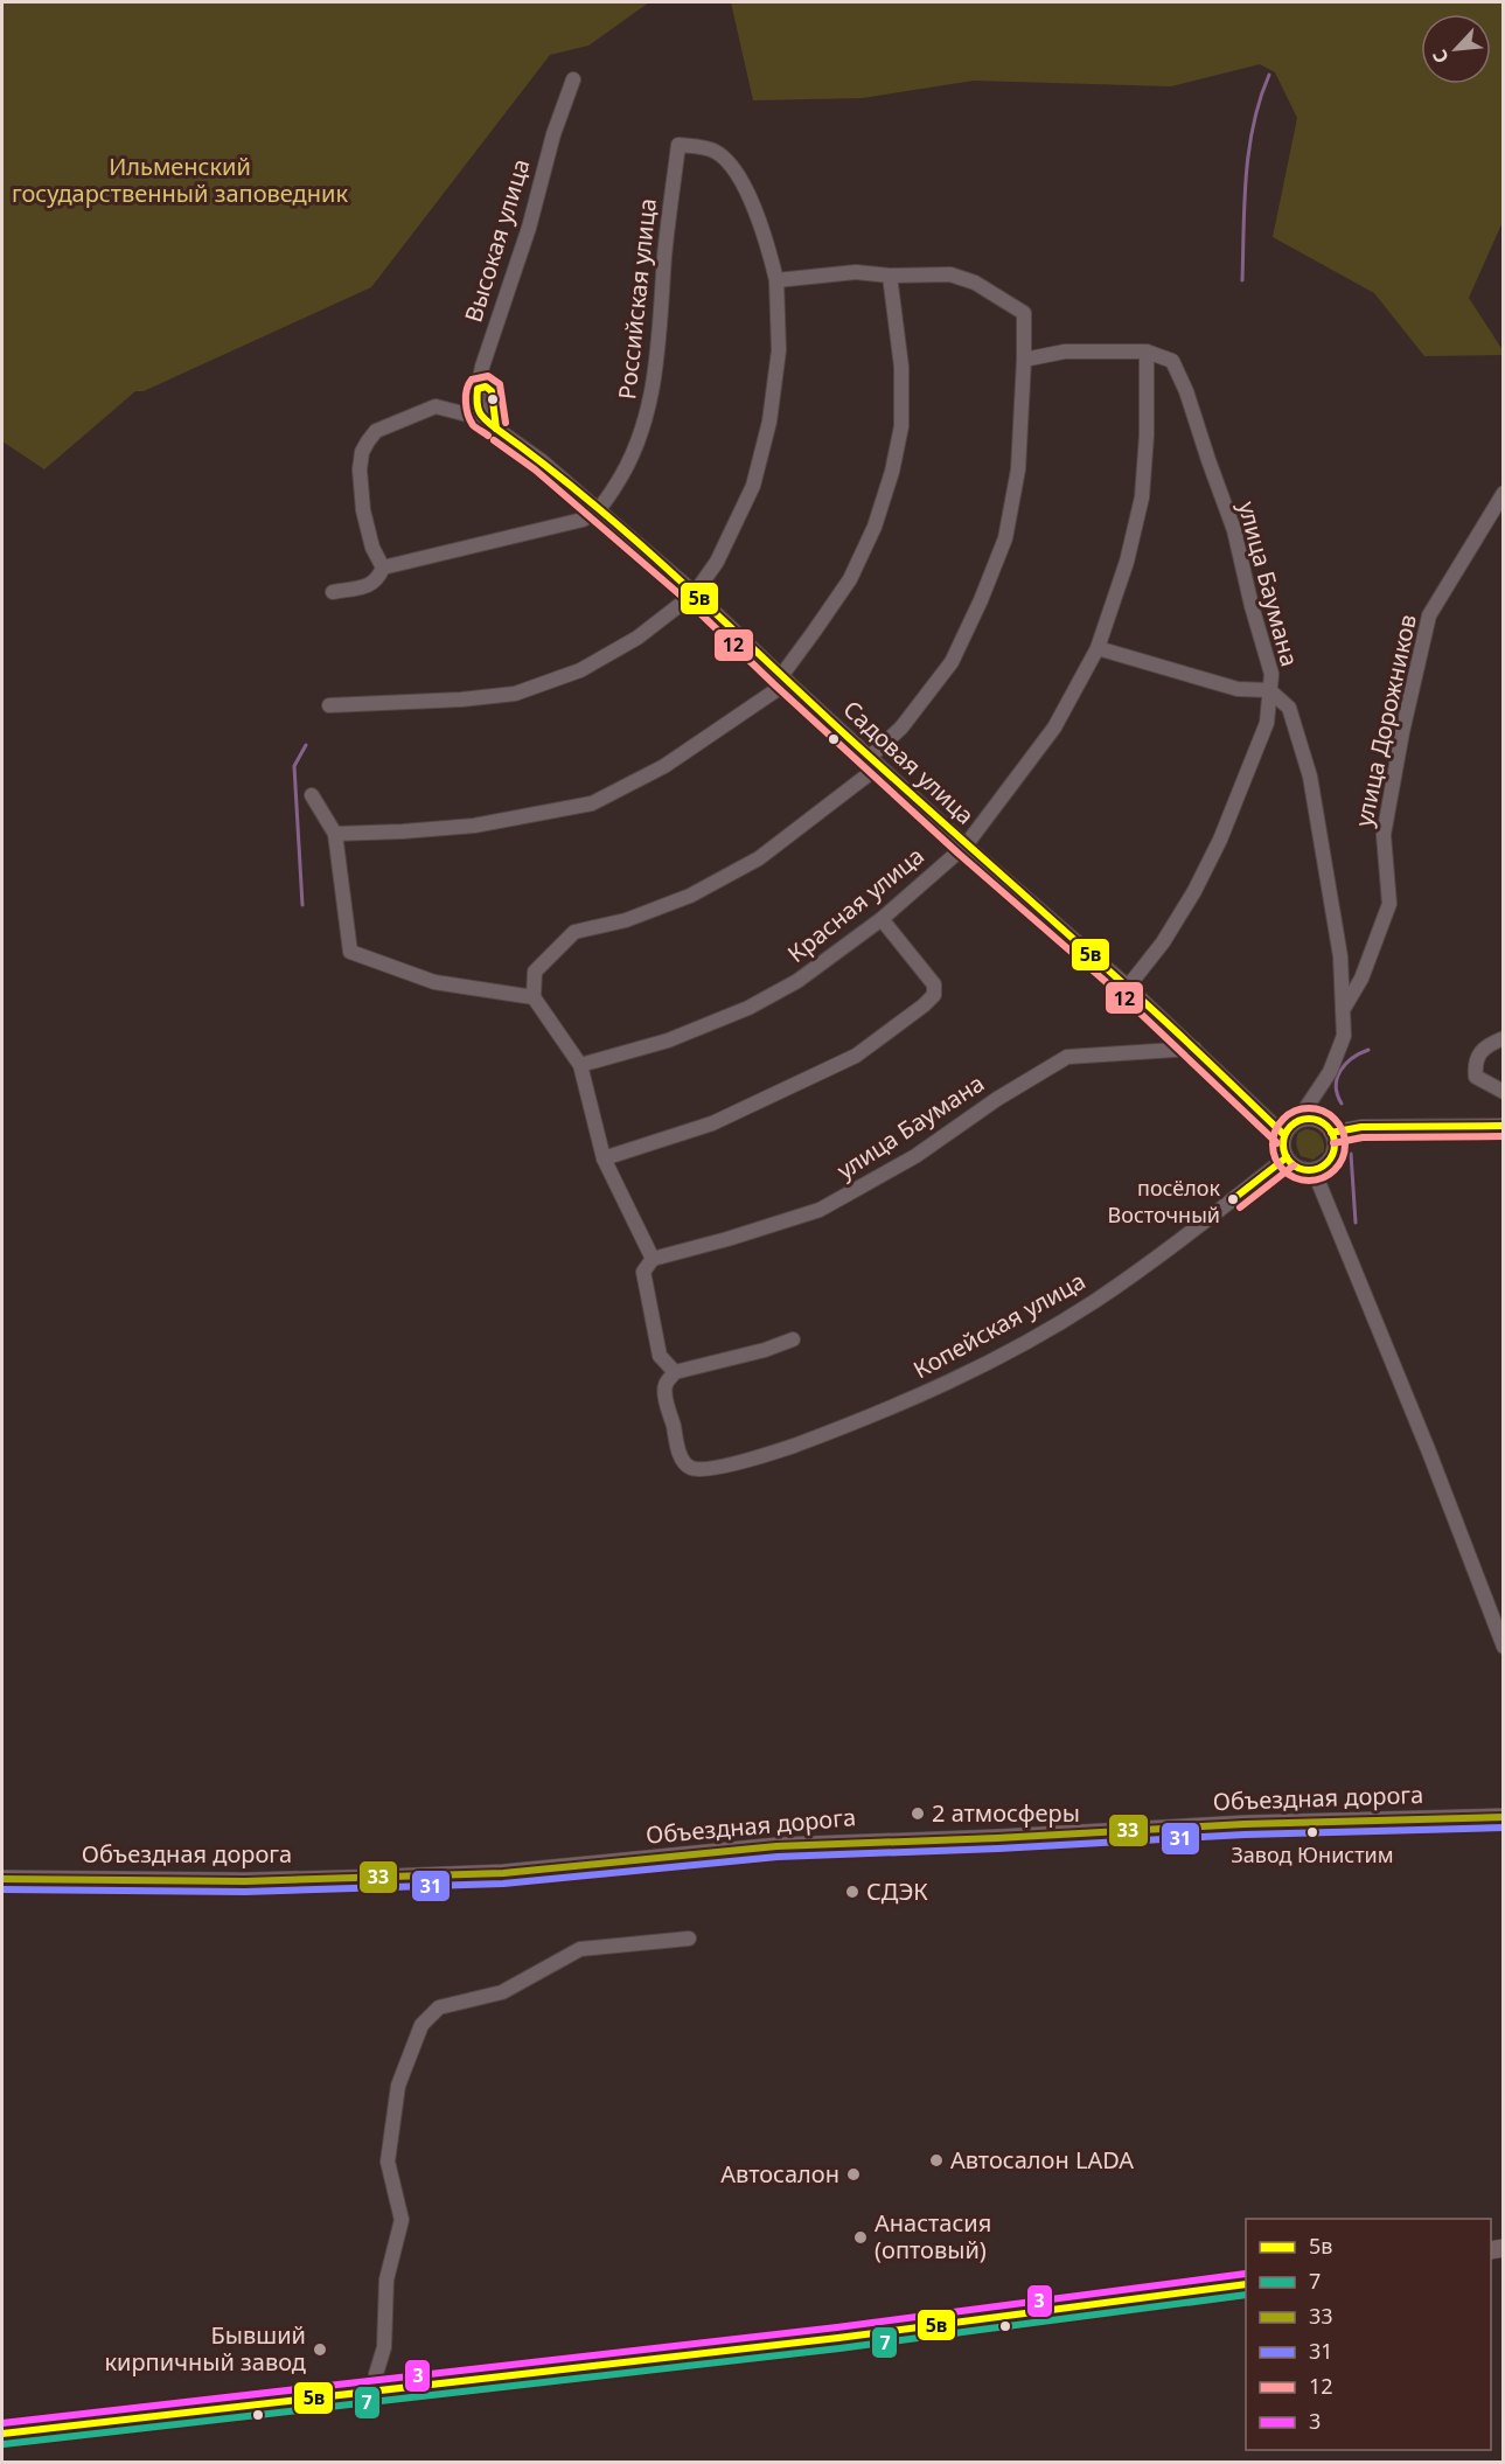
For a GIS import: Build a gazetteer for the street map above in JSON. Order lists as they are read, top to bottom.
{
  "streets": {
    "main road": ["Объездная дорога"],
    "street": [
      "Высокая улица",
      "Российская улица",
      "улица Баумана",
      "улица Дорожников",
      "Садовая улица",
      "Красная улица",
      "Копейская улица"
    ]
  },
  "crossings": [
    ["Высокая улица", "Садовая улица"],
    ["Российская улица", "Садовая улица"],
    ["улица Баумана", "Садовая улица"],
    ["улица Баумана", "Красная улица"],
    ["Садовая улица", "Красная улица"],
    ["Садовая улица", "Копейская улица"]
  ],
  "parks": ["Ильменский государственный заповедник"],
  "places": [
    "посёлок Восточный",
    "2 атмосферы",
    "Завод Юнистим",
    "СДЭК",
    "Автосалон LADA",
    "Автосалон",
    "Анастасия (оптовый)",
    "Бывший кирпичный завод"
  ],
  "lines": [
    "transit line 12",
    "transit line 5в",
    "transit line 33",
    "transit line 31",
    "transit line 3",
    "transit line 7"
  ],
  "legend": [
    "5в",
    "7",
    "33",
    "31",
    "12",
    "3"
  ],
  "north": "bottom left"
}
